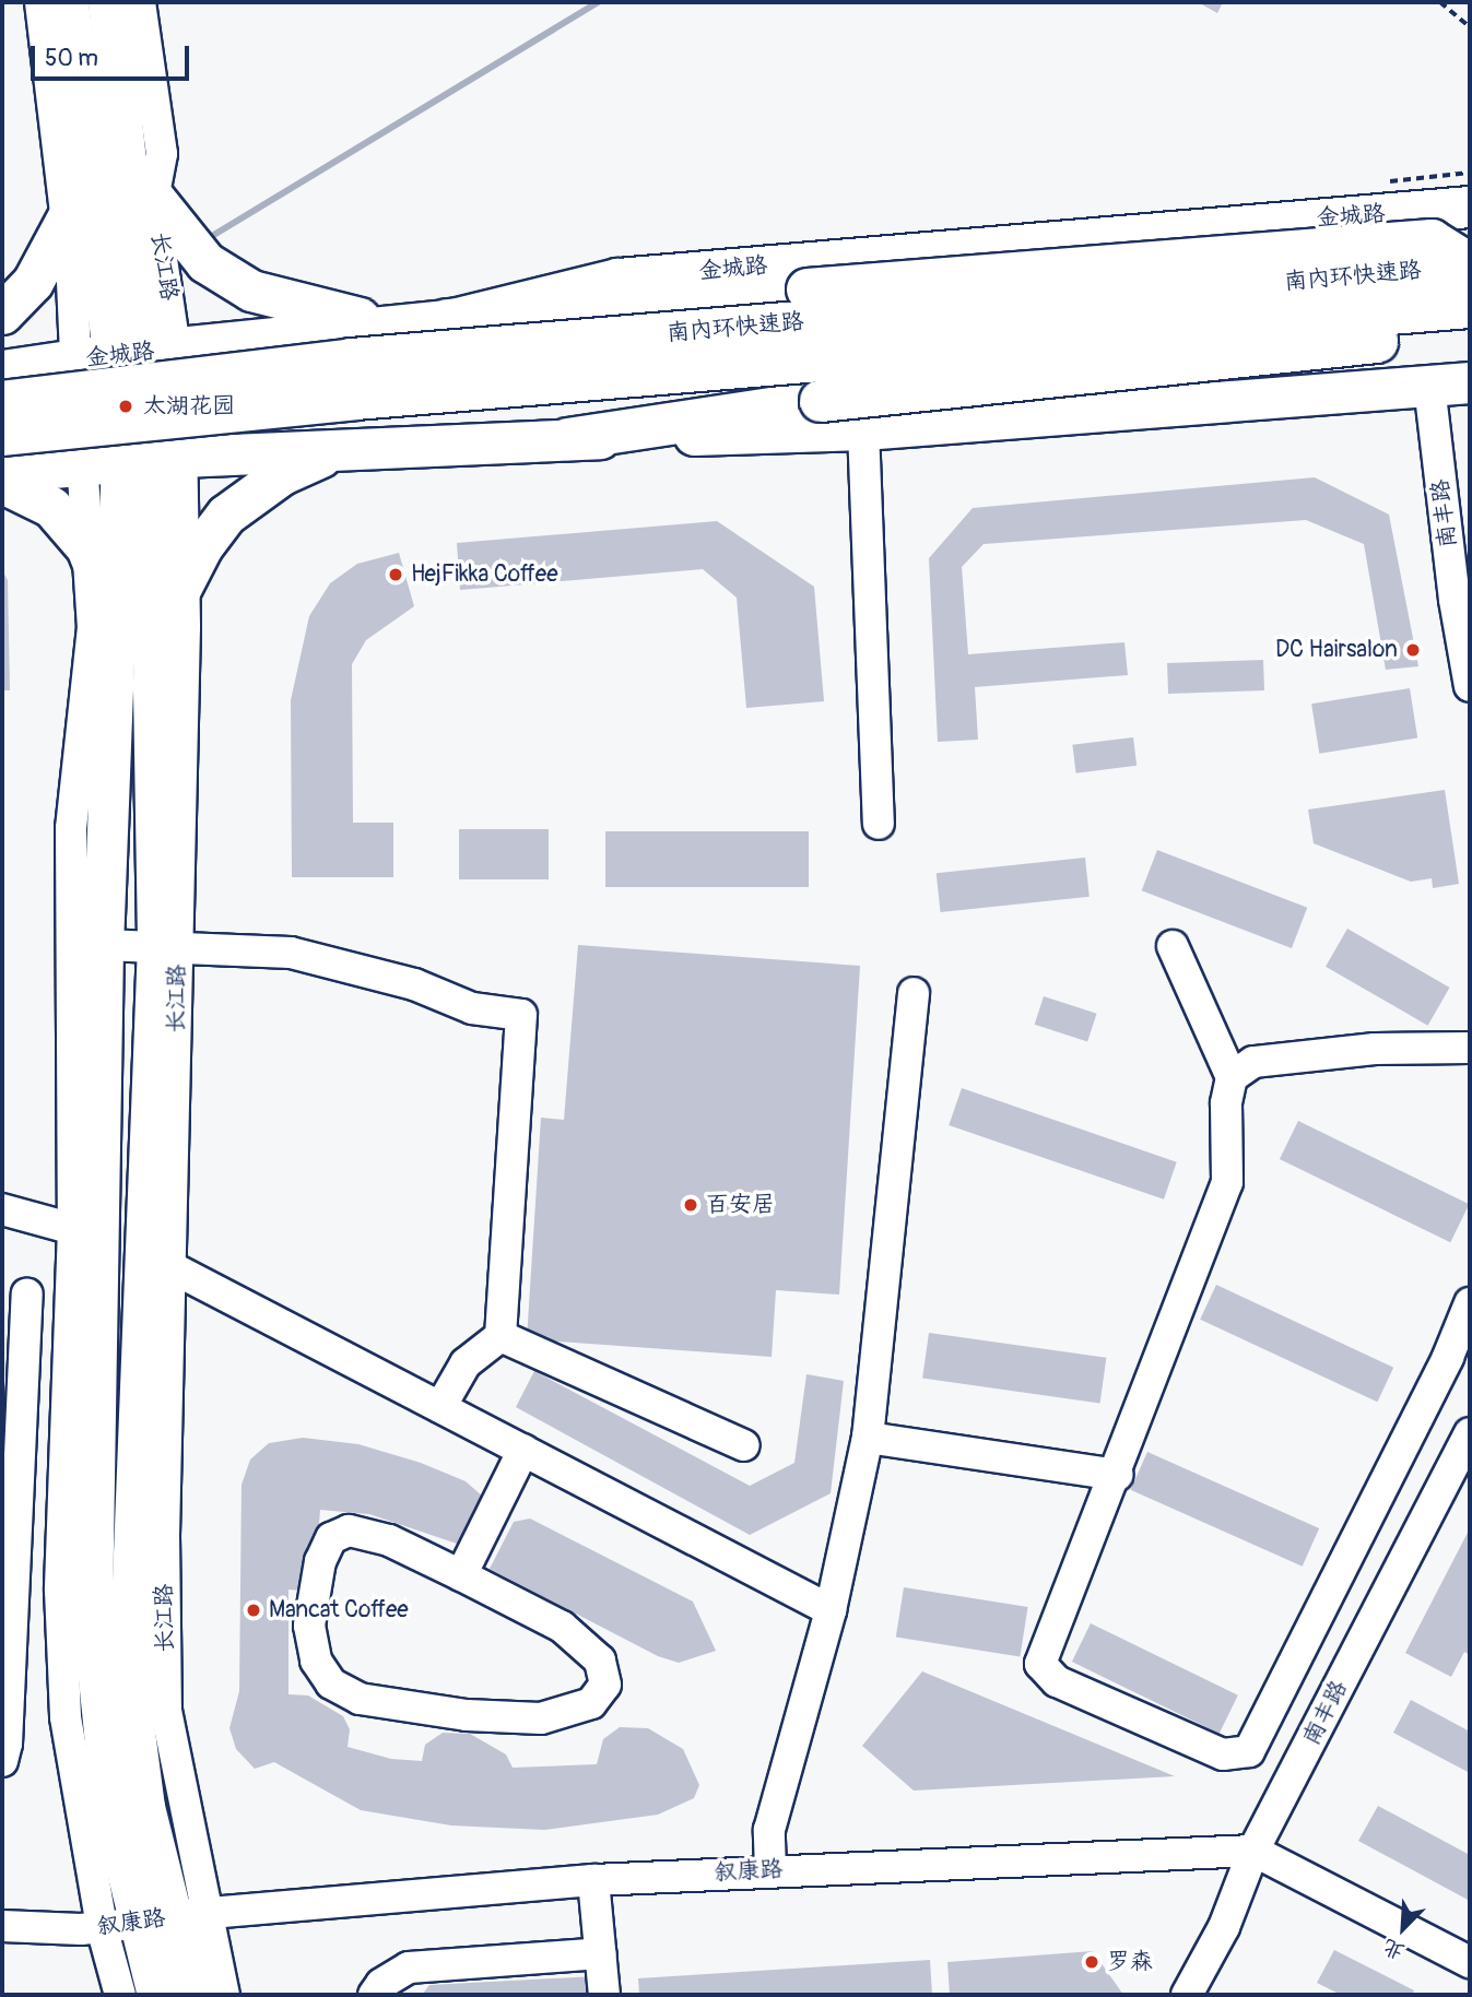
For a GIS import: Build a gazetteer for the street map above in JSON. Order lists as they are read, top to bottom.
{
  "streets": {
    "highway": ["南内环快速路"],
    "main road": ["金城路", "长江路"],
    "street": ["南丰路", "叙康路"]
  },
  "crossings": [
    ["金城路", "长江路"],
    ["长江路", "叙康路"],
    ["南丰路", "叙康路"]
  ],
  "places": [
    "太湖花园",
    "HejFikka Coffee",
    "DC Hairsalon",
    "百安居",
    "Mancat Coffee",
    "罗森"
  ],
  "scale_bar": "50 m",
  "north": "bottom left"
}
